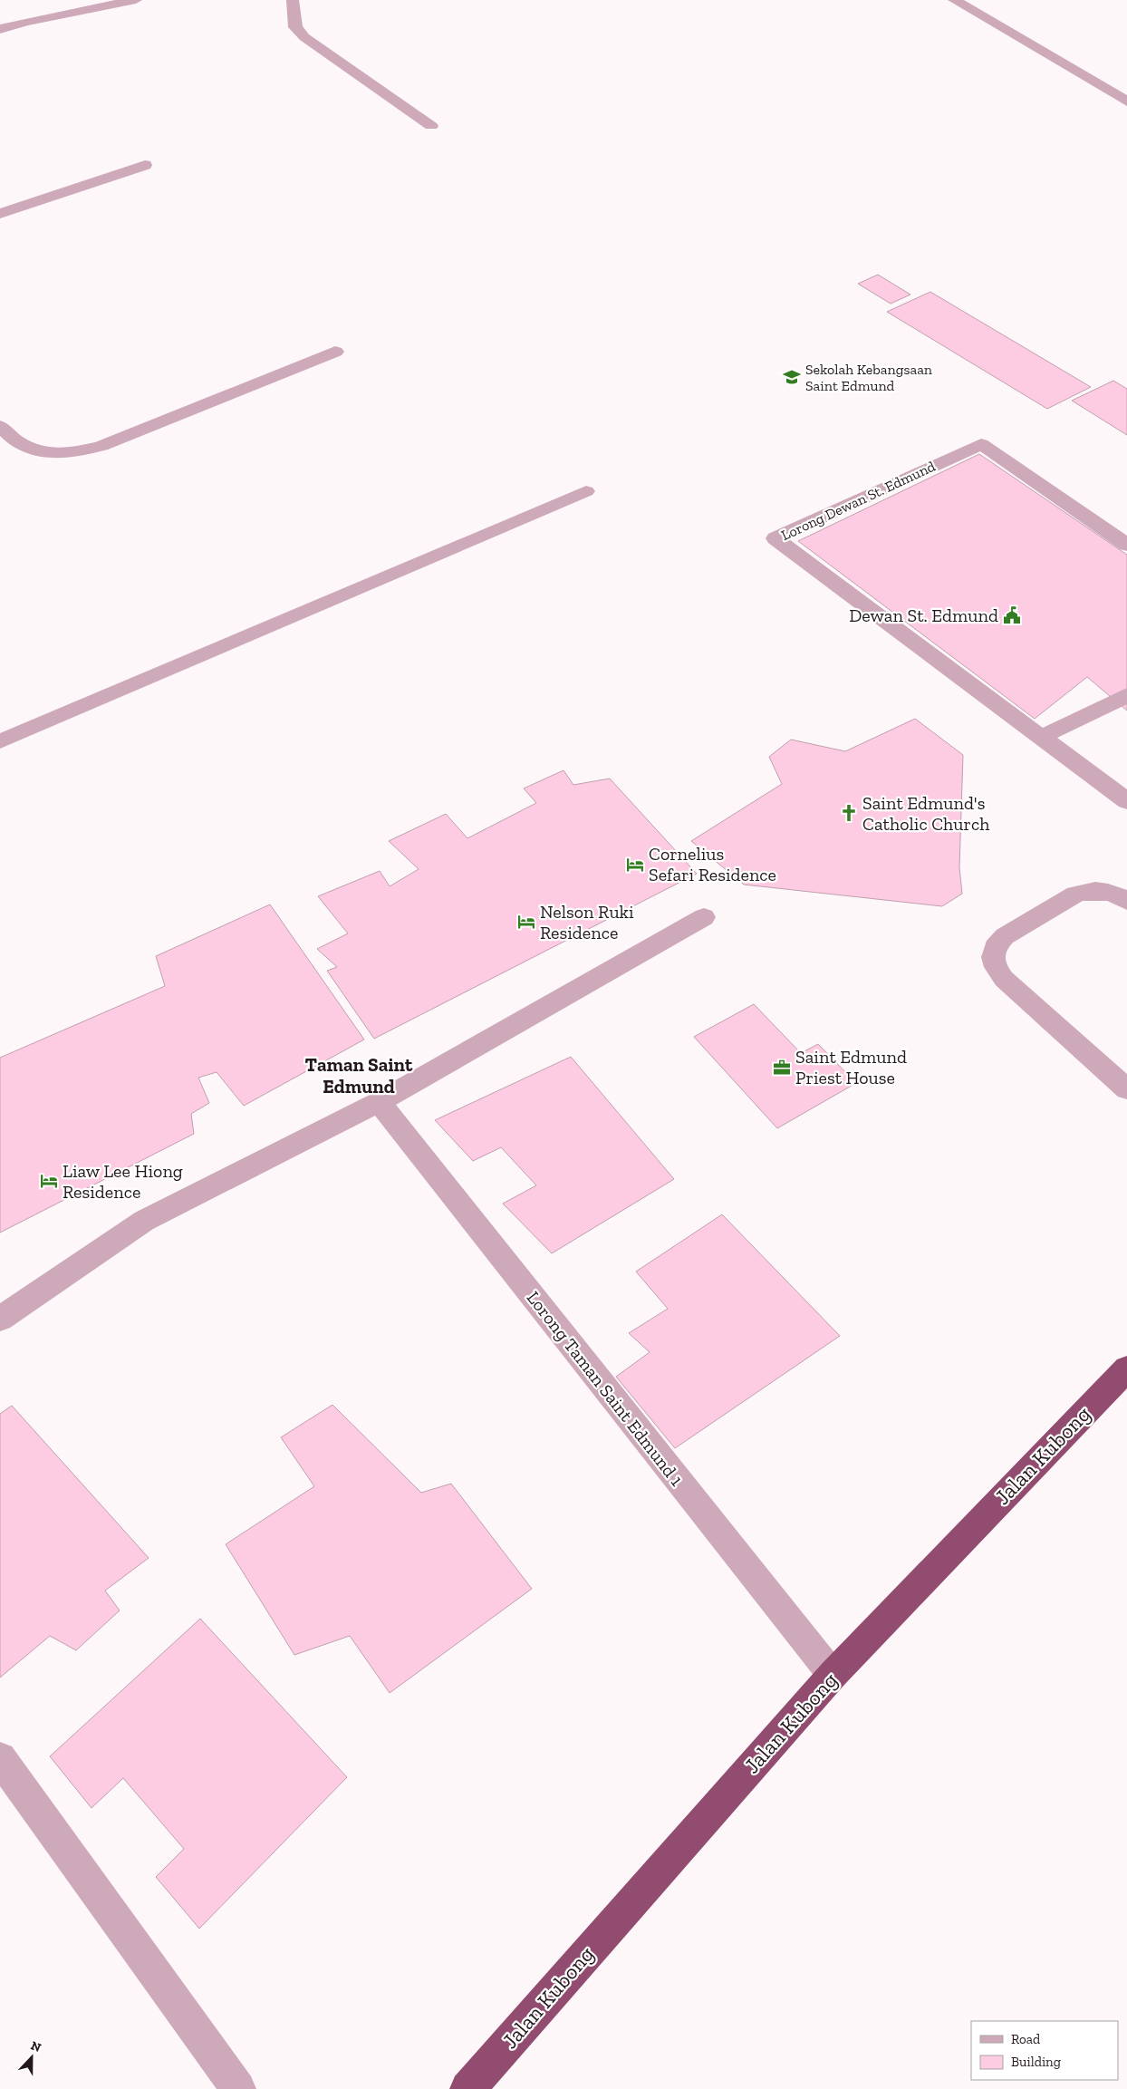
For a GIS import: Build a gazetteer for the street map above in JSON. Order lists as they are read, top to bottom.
{
  "streets": {
    "highway": ["Jalan Kubong"],
    "street": ["Lorong Dewan St. Edmund", "Lorong Taman Saint Edmund 1"]
  },
  "crossings": [
    ["Lorong Taman Saint Edmund 1", "Jalan Kubong"]
  ],
  "districts": ["Taman Saint Edmund"],
  "places": {
    "school or university": ["Sekolah Kebangsaan Saint Edmund"],
    "public building": ["Dewan St. Edmund"],
    "church": ["Saint Edmund's Catholic Church"],
    "hotel": ["Cornelius Sefari Residence", "Nelson Ruki Residence", "Liaw Lee Hiong Residence"],
    "office": ["Saint Edmund Priest House"]
  },
  "legend": ["Road", "Building"],
  "north": "top"
}
